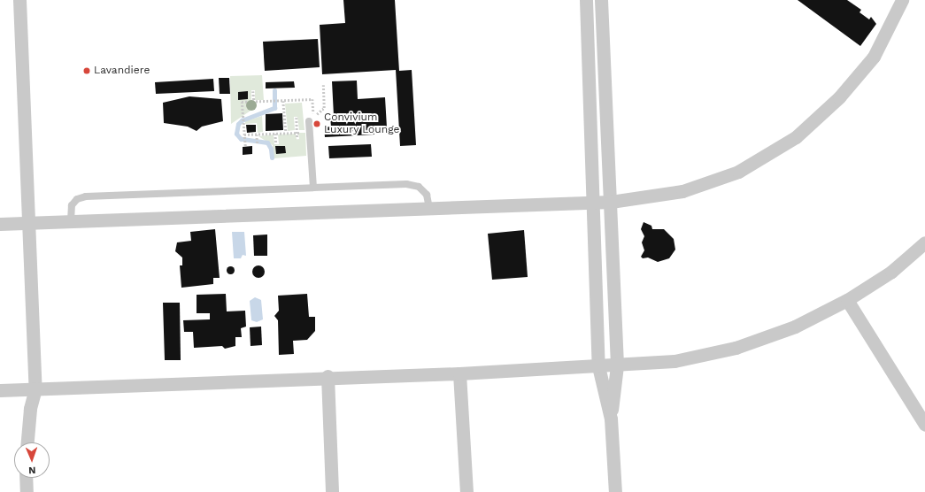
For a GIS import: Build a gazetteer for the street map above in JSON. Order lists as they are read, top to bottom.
{
  "places": ["Lavandiere", "Convivium Luxury Lounge"],
  "north": "bottom"
}
